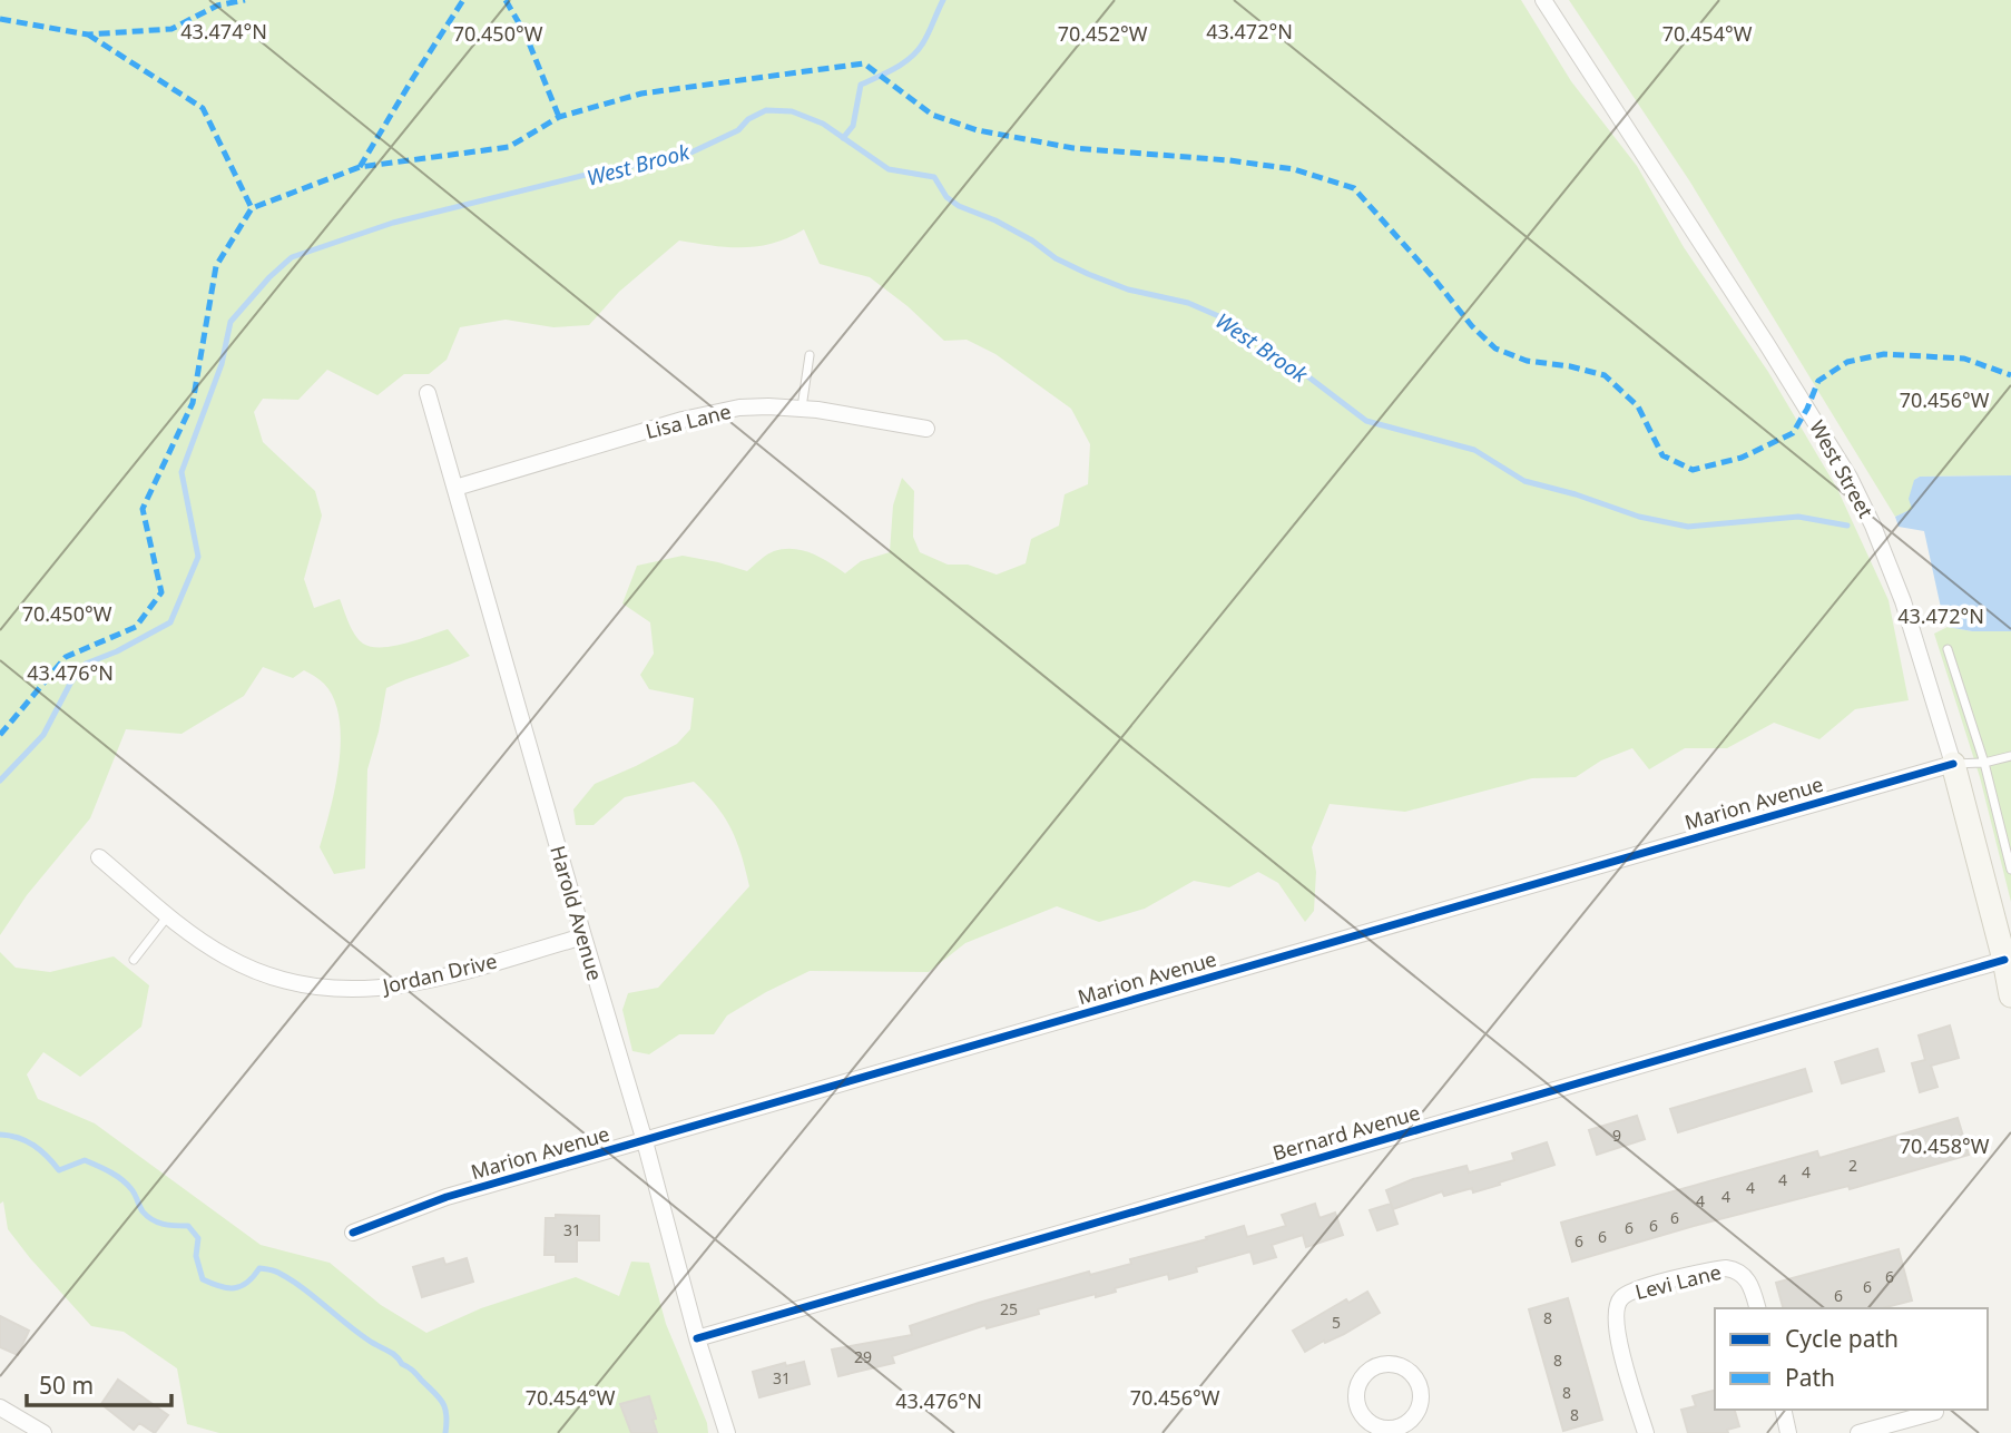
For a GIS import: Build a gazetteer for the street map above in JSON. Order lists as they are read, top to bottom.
{
  "streets": {
    "street": [
      "Lisa Lane",
      "West Street",
      "Marion Avenue",
      "Harold Avenue",
      "Jordan Drive",
      "Bernard Avenue",
      "Levi Lane"
    ]
  },
  "crossings": [
    ["Lisa Lane", "Harold Avenue"],
    ["West Street", "Marion Avenue"],
    ["West Street", "Bernard Avenue"],
    ["Marion Avenue", "Harold Avenue"],
    ["Harold Avenue", "Jordan Drive"],
    ["Harold Avenue", "Bernard Avenue"]
  ],
  "water": ["West Brook"],
  "house_numbers": [
    "9",
    "2",
    "4",
    "4",
    "4",
    "4",
    "4",
    "6",
    "6",
    "6",
    "31",
    "6",
    "6",
    "6",
    "6",
    "6",
    "25",
    "8",
    "5",
    "29",
    "8",
    "31",
    "8",
    "8"
  ],
  "legend": ["Cycle path", "Path"],
  "scale_bar": "50 m",
  "coordinates": [
    "43.474°N",
    "43.472°N",
    "70.450°W",
    "70.452°W",
    "70.454°W",
    "70.456°W",
    "43.476°N",
    "70.458°W"
  ]
}
